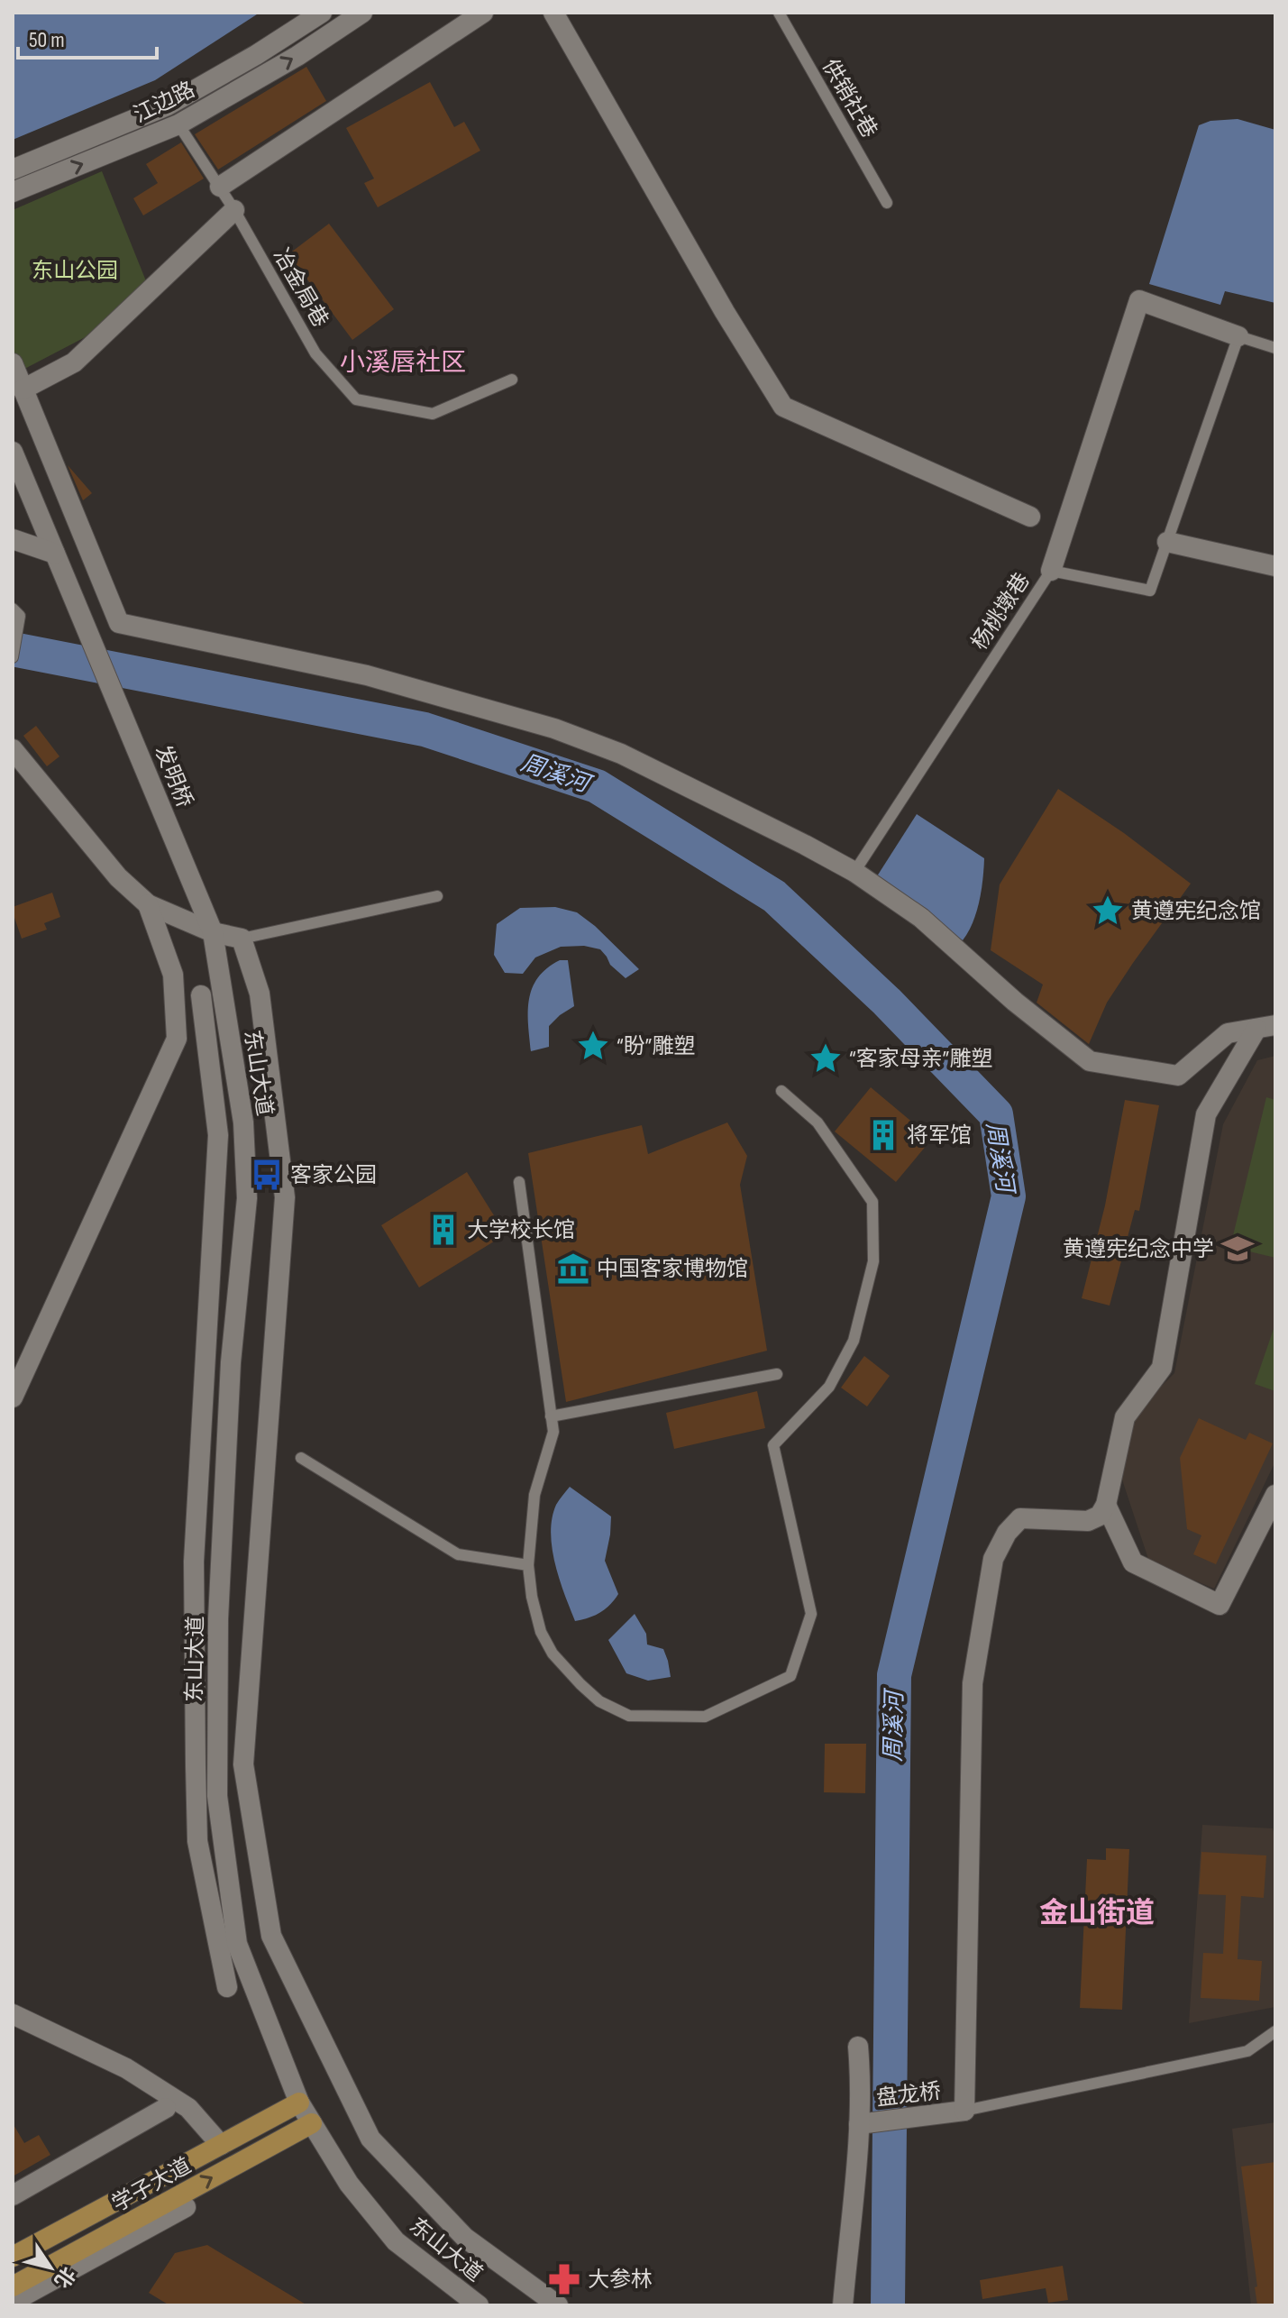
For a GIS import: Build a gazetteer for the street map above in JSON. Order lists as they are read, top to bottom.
{
  "streets": {
    "main road": ["学子大道"],
    "street": [
      "江边路",
      "发明桥",
      "东山大道",
      "盘龙桥"
    ],
    "lane": ["供销社巷", "冶金局巷", "杨桃墩巷"]
  },
  "crossings": [
    ["江边路", "冶金局巷"],
    ["发明桥", "东山大道"],
    ["东山大道", "学子大道"]
  ],
  "districts": ["小溪唇社区", "金山街道"],
  "water": ["周溪河"],
  "parks": ["东山公园"],
  "places": {
    "place": ["黄遵宪纪念馆", "“盼”雕塑", "“客家母亲”雕塑"],
    "building": ["将军馆", "大学校长馆"],
    "bus stop": ["客家公园"],
    "school or university": ["黄遵宪纪念中学"],
    "museum": ["中国客家博物馆"],
    "pharmacy": ["大参林"]
  },
  "scale_bar": "50 m",
  "north": "bottom right"
}
